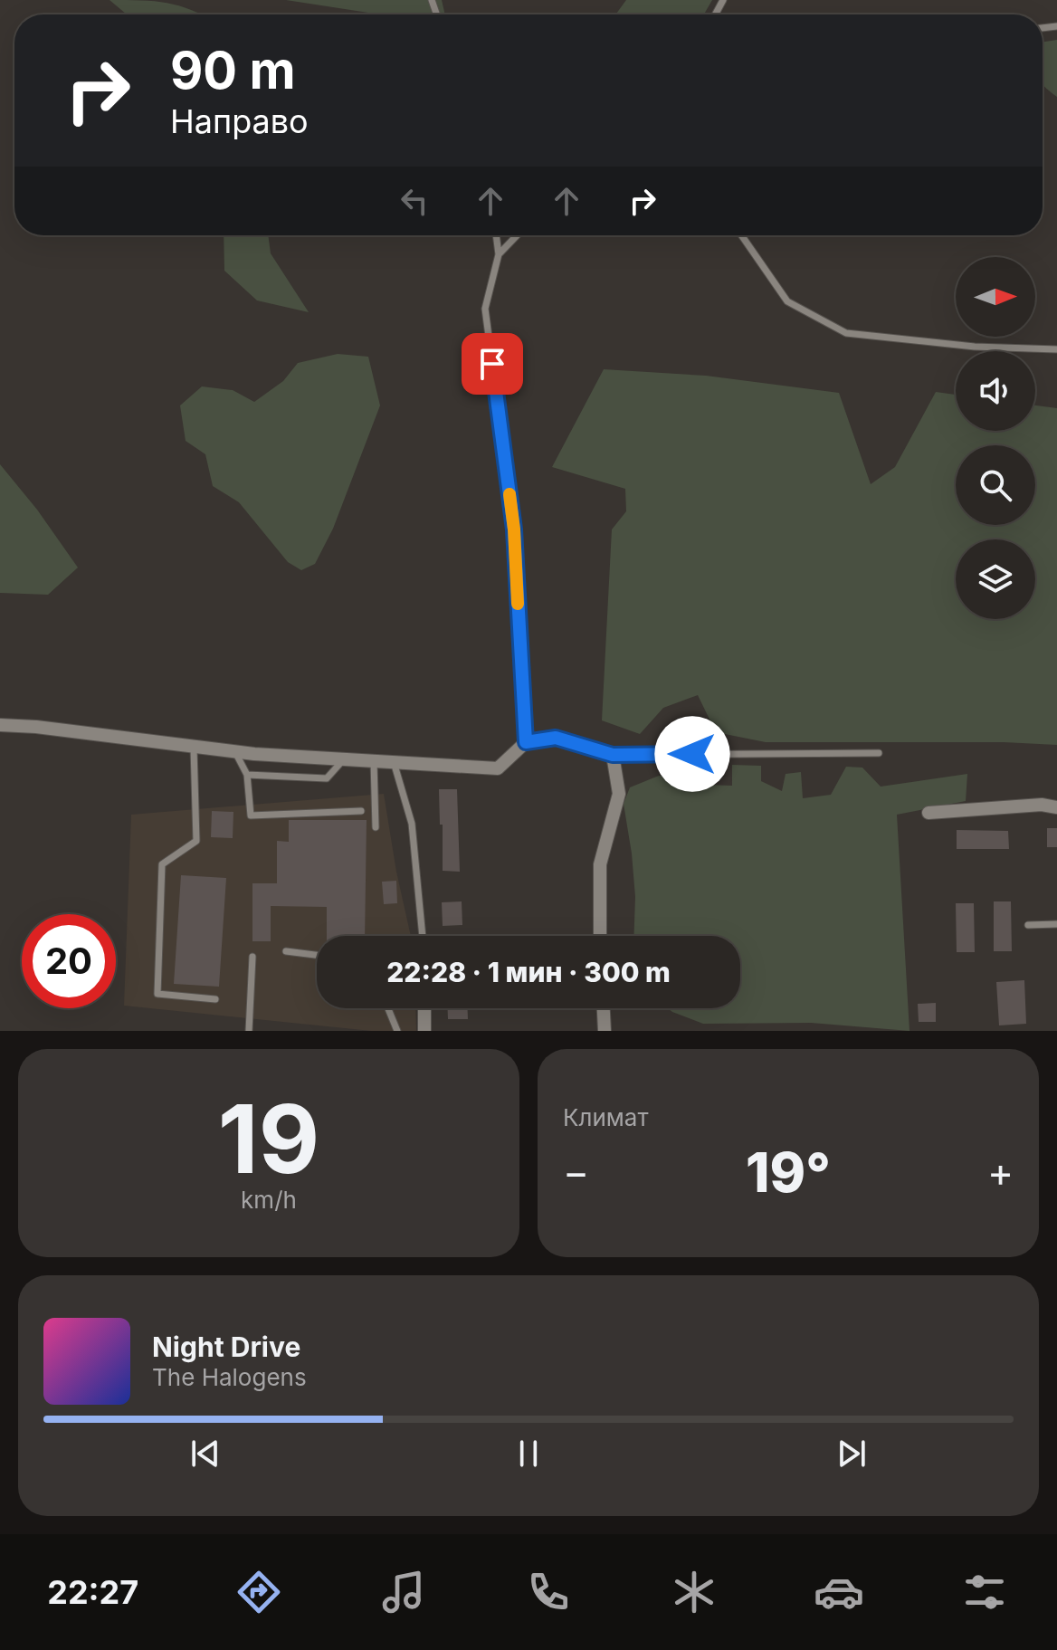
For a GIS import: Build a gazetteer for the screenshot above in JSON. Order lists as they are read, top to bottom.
{
  "north": "right",
  "page": {
    "turn": ["90 m", "Направо"],
    "limit": "20",
    "trip": "22:28 · 1 мин · 300 m",
    "tile": [
      ["19", "km/h"],
      "Климат"
    ],
    "heat": ["−", "19°", "+"],
    "song": ["Night Drive", "The Halogens"],
    "tabs": "22:27"
  }
}
